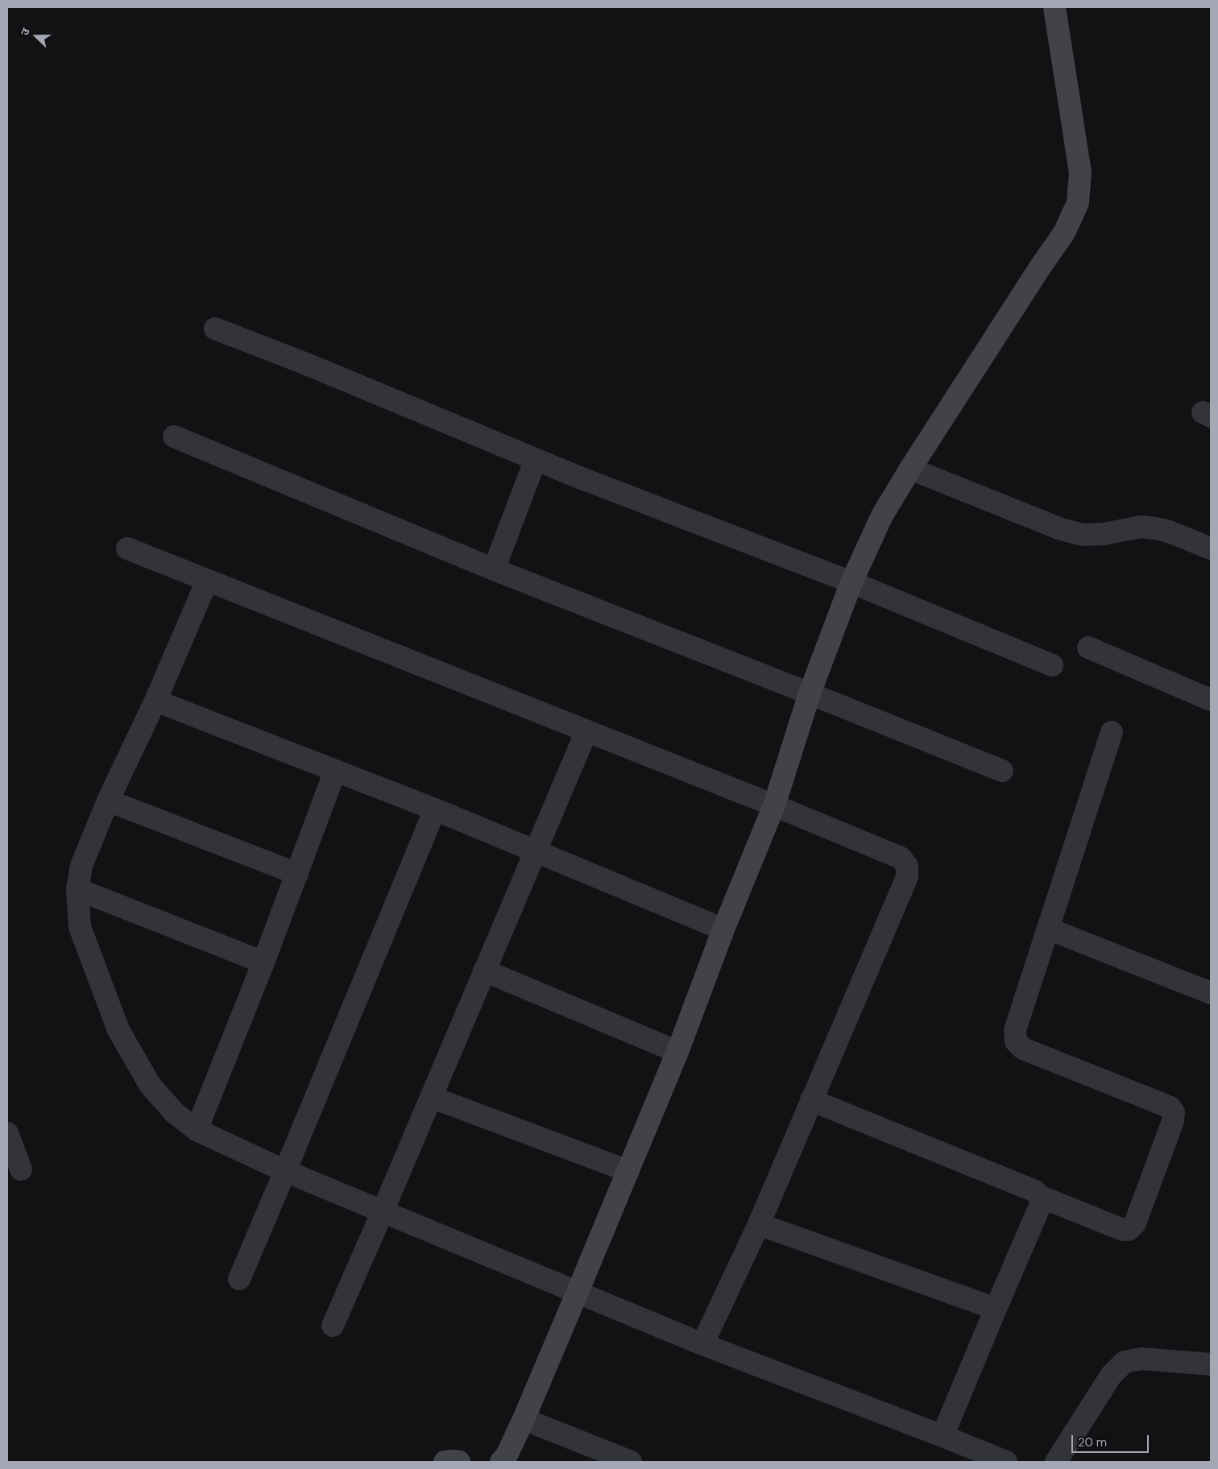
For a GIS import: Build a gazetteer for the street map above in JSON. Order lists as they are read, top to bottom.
{
  "scale_bar": "20 m",
  "north": "left"
}
